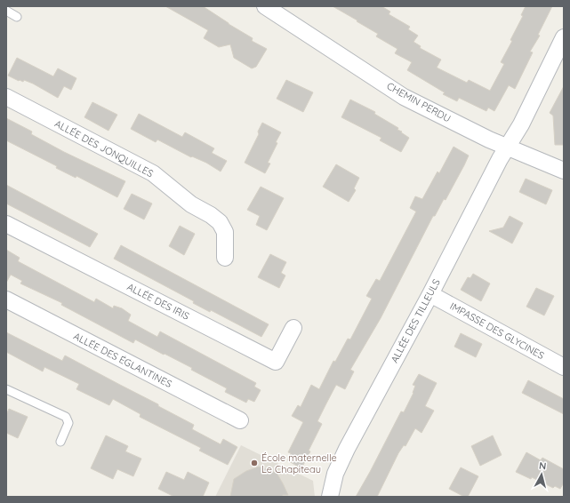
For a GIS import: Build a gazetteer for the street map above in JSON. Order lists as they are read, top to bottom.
{
  "streets": {
    "street": [
      "CHEMIN PERDU",
      "ALLÉE DES JONQUILLES",
      "ALLÉE DES IRIS",
      "ALLÉE DES TILLEULS",
      "IMPASSE DES GLYCINES",
      "ALLÉE DES ÉGLANTINES"
    ]
  },
  "crossings": [
    ["CHEMIN PERDU", "ALLÉE DES TILLEULS"],
    ["ALLÉE DES TILLEULS", "IMPASSE DES GLYCINES"]
  ],
  "places": ["École maternelle Le Chapiteau"],
  "north": "top"
}
